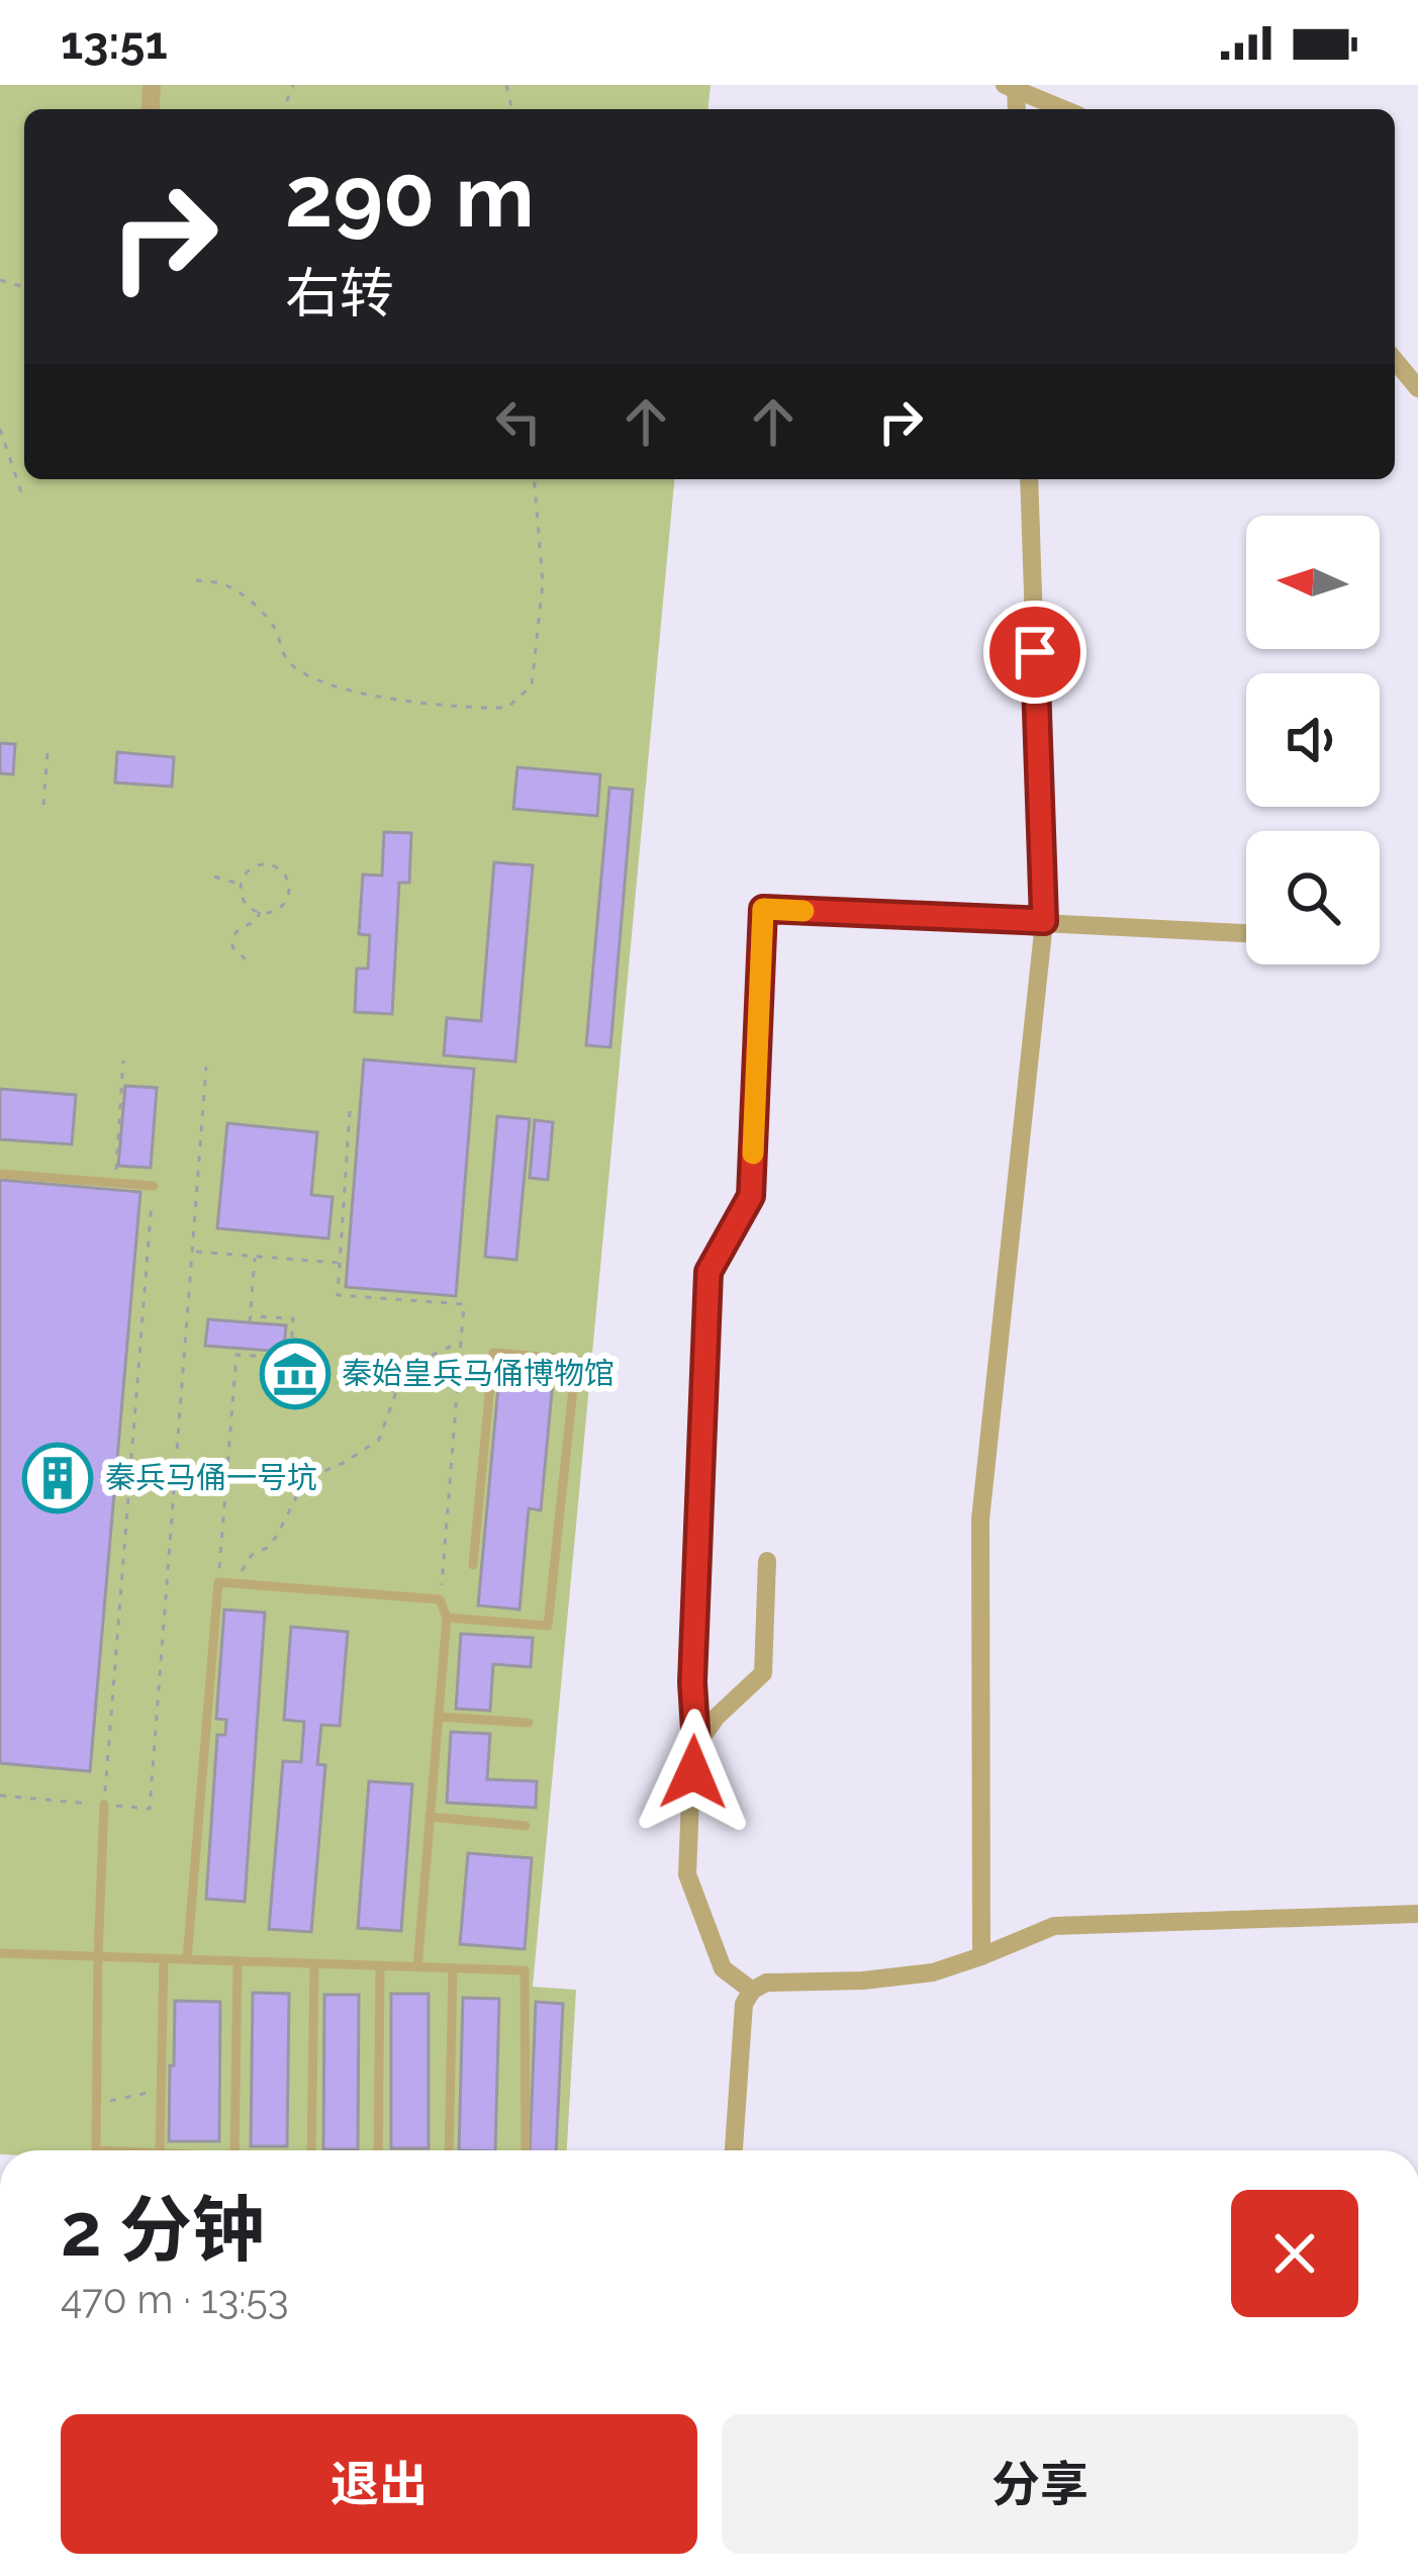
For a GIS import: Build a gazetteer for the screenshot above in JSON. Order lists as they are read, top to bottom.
{
  "places": {
    "museum": ["秦始皇兵马俑博物馆"],
    "building": ["秦兵马俑一号坑"]
  },
  "north": "left",
  "page": {
    "status": "13:51",
    "turn": ["290 m", "右转"],
    "heading": ["2 分钟", "470 m · 13:53"],
    "buttons": ["退出", "分享"]
  }
}
